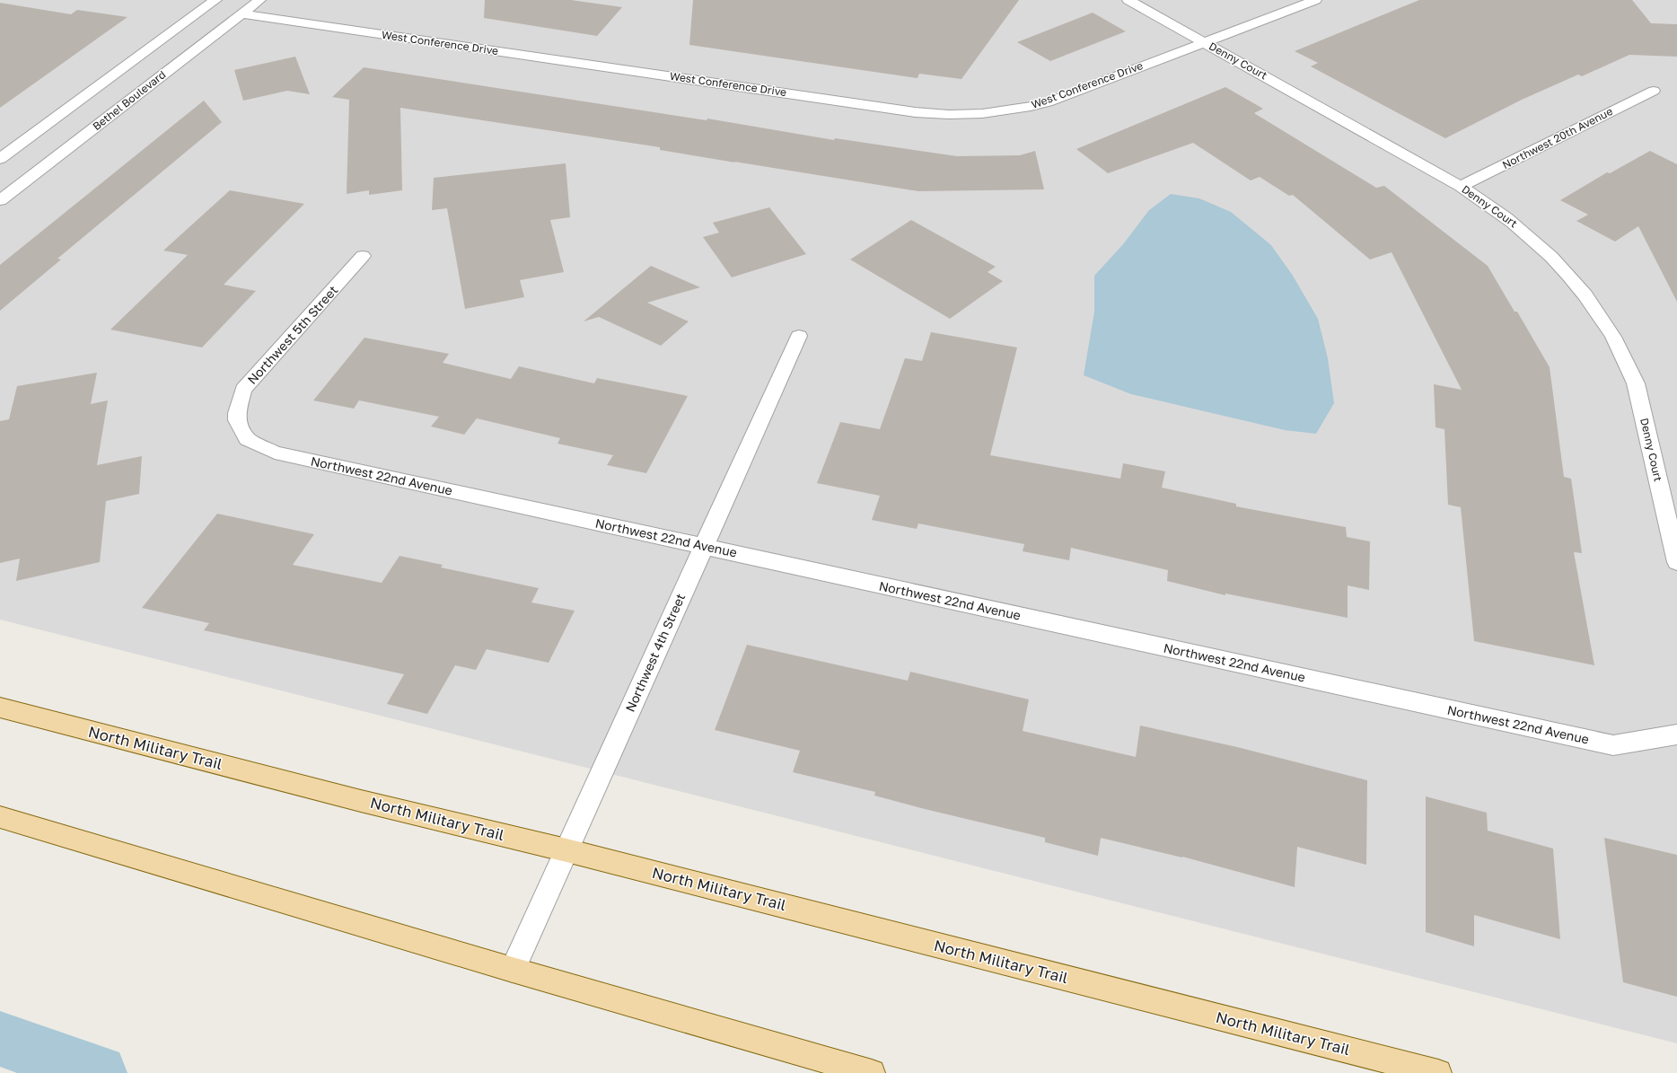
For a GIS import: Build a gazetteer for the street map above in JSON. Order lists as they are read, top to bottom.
{
  "streets": {
    "main road": ["North Military Trail"],
    "street": [
      "West Conference Drive",
      "Denny Court",
      "Bethel Boulevard",
      "Northwest 20th Avenue",
      "Northwest 5th Street",
      "Northwest 22nd Avenue",
      "Northwest 4th Street"
    ]
  },
  "crossings": [
    ["West Conference Drive", "Denny Court"],
    ["West Conference Drive", "Bethel Boulevard"],
    ["Denny Court", "Northwest 20th Avenue"],
    ["Northwest 5th Street", "Northwest 22nd Avenue"],
    ["Northwest 22nd Avenue", "Northwest 4th Street"],
    ["Northwest 4th Street", "North Military Trail"]
  ]
}
